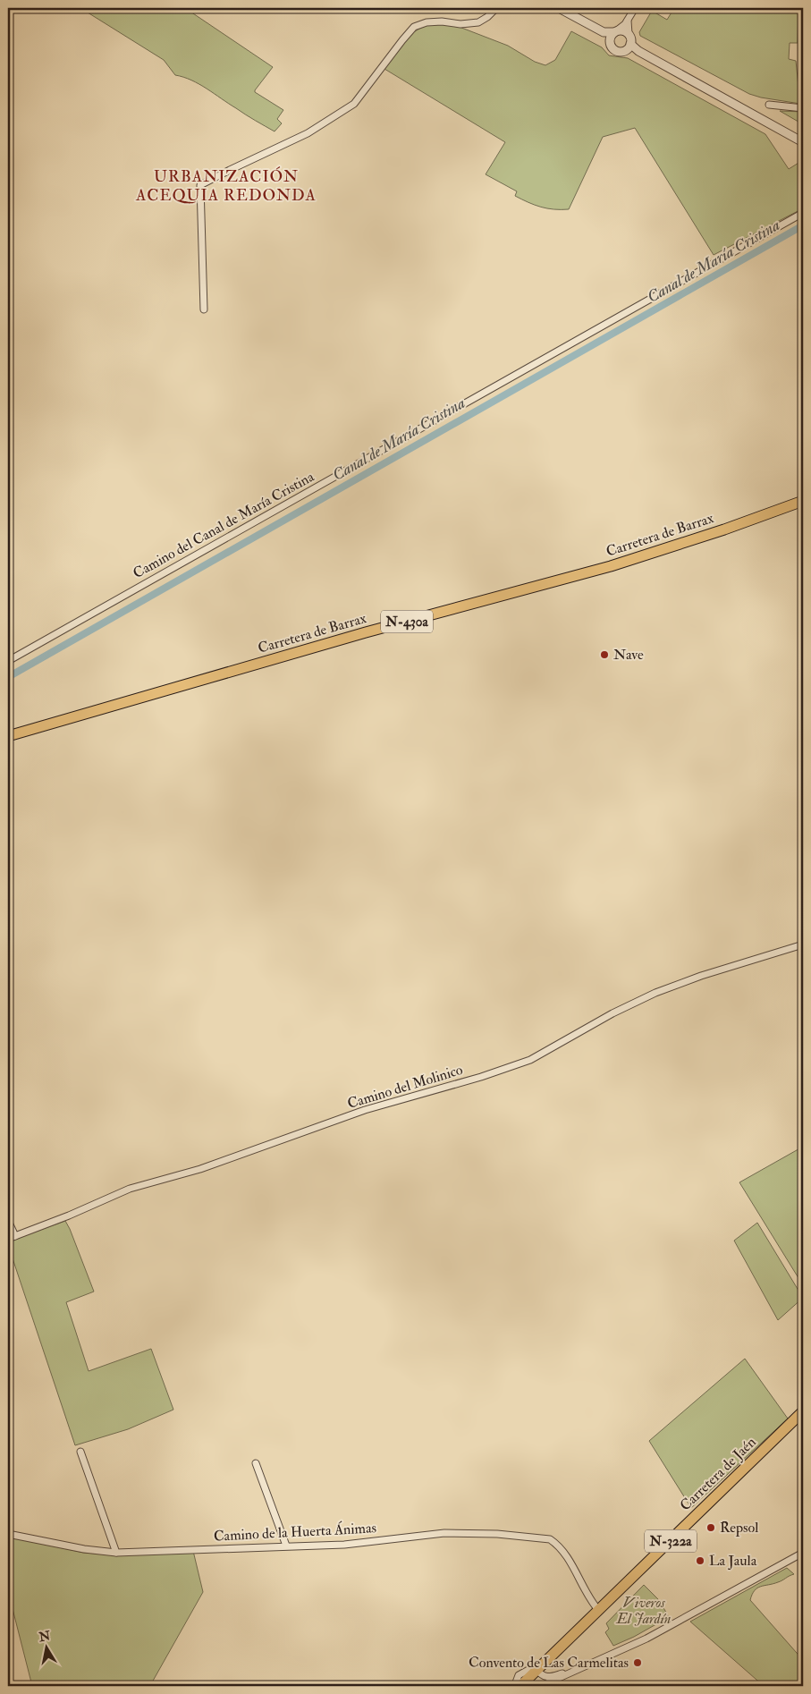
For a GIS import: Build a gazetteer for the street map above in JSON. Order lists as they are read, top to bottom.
{
  "streets": {
    "highway": [
      "Carretera de Barrax",
      "N-430a",
      "Carretera de Jaén",
      "N-322a"
    ],
    "street": ["Camino del Canal de María Cristina", "Camino del Molinico", "Camino de la Huerta Ánimas"]
  },
  "crossings": [
    ["Carretera de Jaén", "Camino de la Huerta Ánimas"]
  ],
  "districts": ["URBANIZACIÓN ACEQUIA REDONDA"],
  "water": ["Canal de María Cristina"],
  "parks": ["Viveros El Jardín"],
  "places": [
    "Nave",
    "Repsol",
    "La Jaula",
    "Convento de Las Carmelitas"
  ],
  "north": "top"
}
